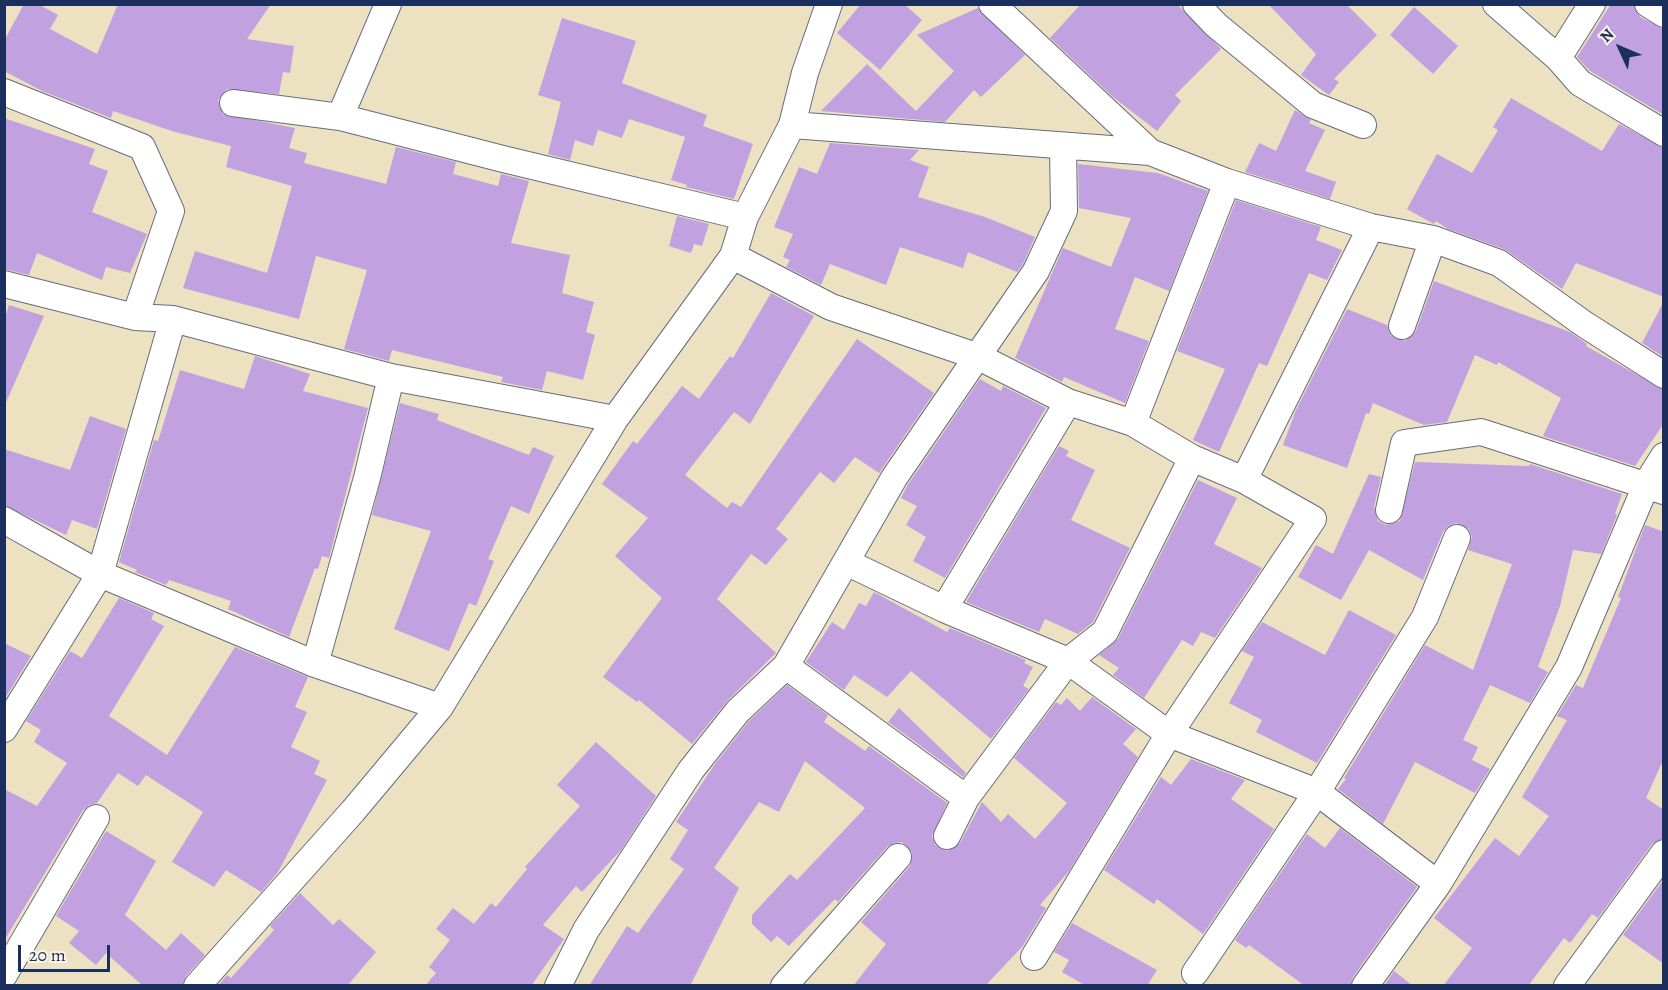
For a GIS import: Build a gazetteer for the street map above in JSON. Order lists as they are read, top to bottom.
{
  "scale_bar": "20 m",
  "north": "top left"
}
